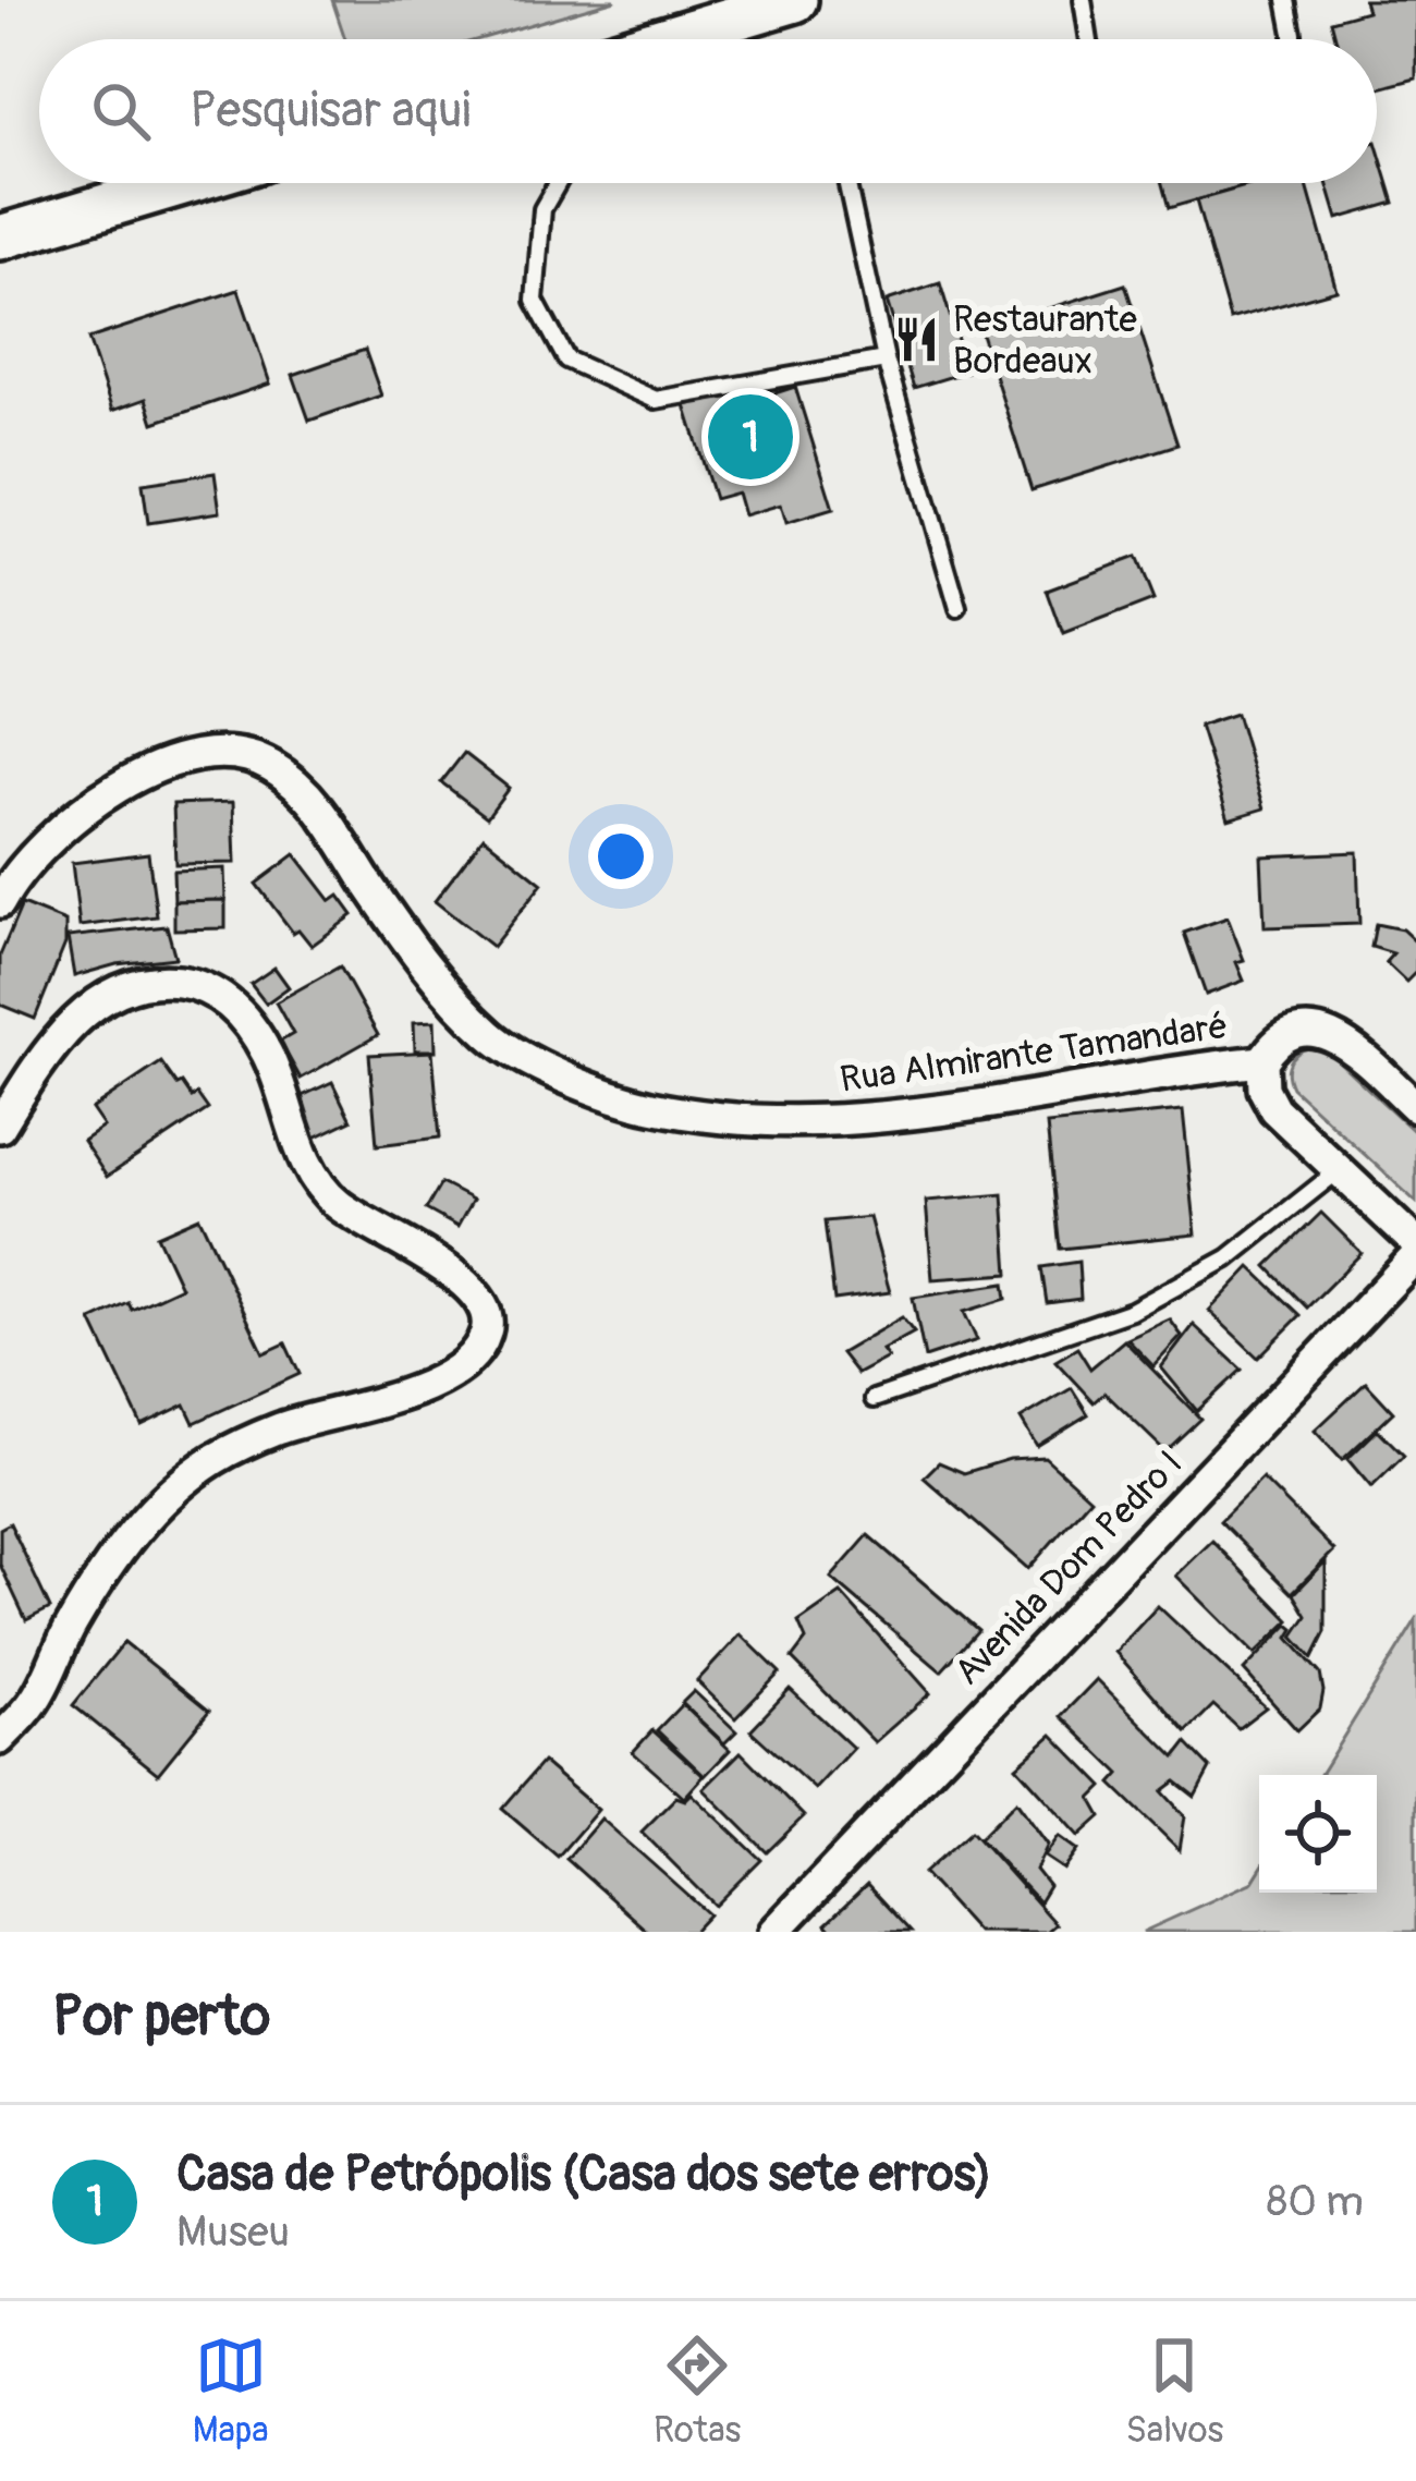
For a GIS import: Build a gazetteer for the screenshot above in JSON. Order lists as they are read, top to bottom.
{
  "streets": {
    "street": ["Rua Almirante Tamandaré", "Avenida Dom Pedro I"]
  },
  "places": {
    "restaurant": ["Restaurante Bordeaux"]
  },
  "page": {
    "search": "Pesquisar aqui",
    "pins": "1",
    "heading": "Por perto",
    "list": [
      {
        "mark": "1",
        "name": "Casa de Petrópolis (Casa dos sete erros)",
        "note": "Museu",
        "value": "80 m"
      }
    ],
    "nav": ["Mapa", "Rotas", "Salvos"]
  }
}
